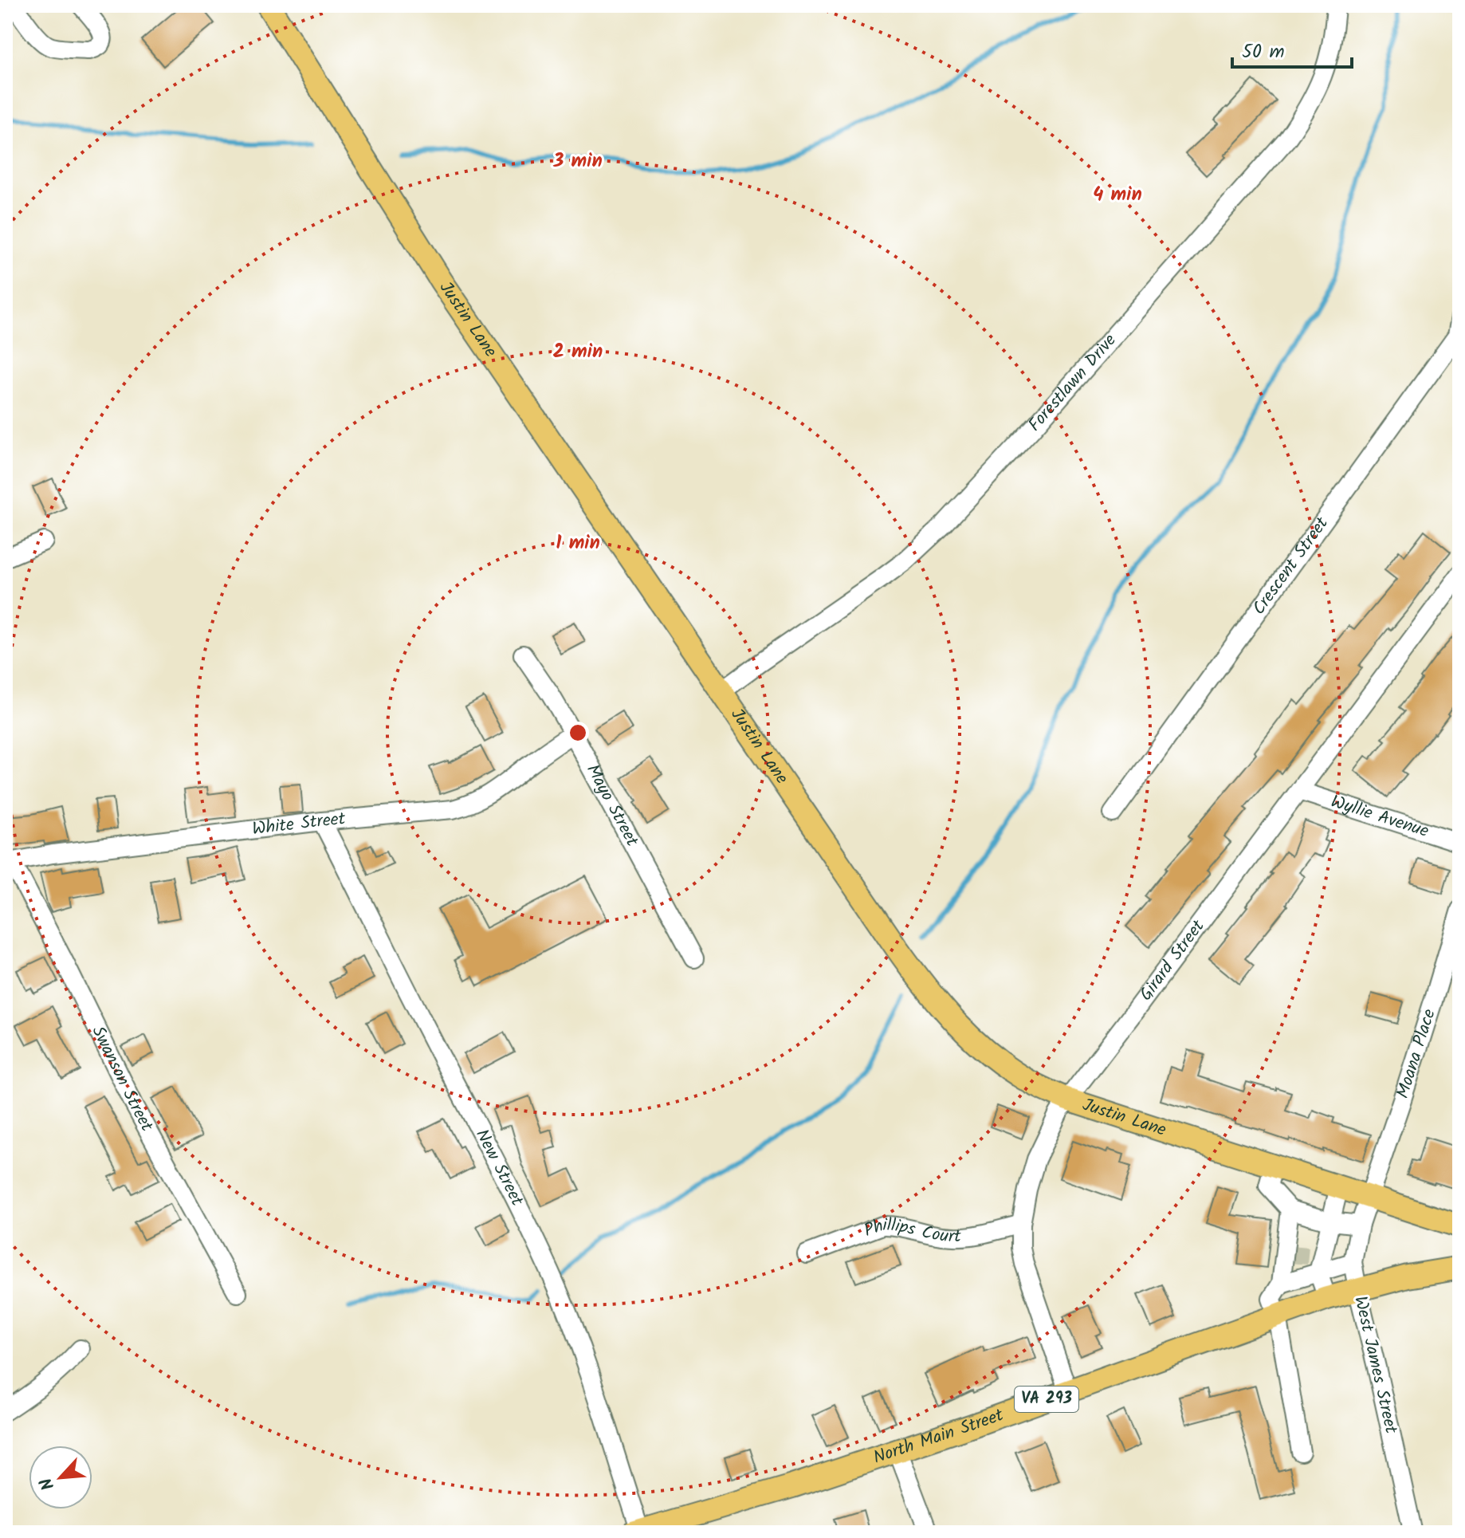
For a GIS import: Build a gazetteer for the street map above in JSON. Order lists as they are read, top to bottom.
{
  "streets": {
    "main road": ["Justin Lane", "VA 293", "North Main Street"],
    "street": [
      "Forestlawn Drive",
      "Crescent Street",
      "Mayo Street",
      "Wyllie Avenue",
      "White Street",
      "Girard Street",
      "Moana Place",
      "Swanson Street",
      "New Street",
      "Phillips Court",
      "West James Street"
    ]
  },
  "crossings": [
    ["Justin Lane", "Forestlawn Drive"],
    ["Justin Lane", "Girard Street"],
    ["Justin Lane", "Moana Place"],
    ["Justin Lane", "West James Street"],
    ["Mayo Street", "White Street"],
    ["Wyllie Avenue", "Girard Street"],
    ["White Street", "Swanson Street"],
    ["White Street", "New Street"],
    ["Girard Street", "Phillips Court"],
    ["Girard Street", "North Main Street"],
    ["Moana Place", "West James Street"],
    ["New Street", "North Main Street"],
    ["West James Street", "North Main Street"]
  ],
  "scale_bar": "50 m",
  "north": "bottom left",
  "rings": [
    "3 min",
    "4 min",
    "2 min",
    "1 min"
  ]
}
